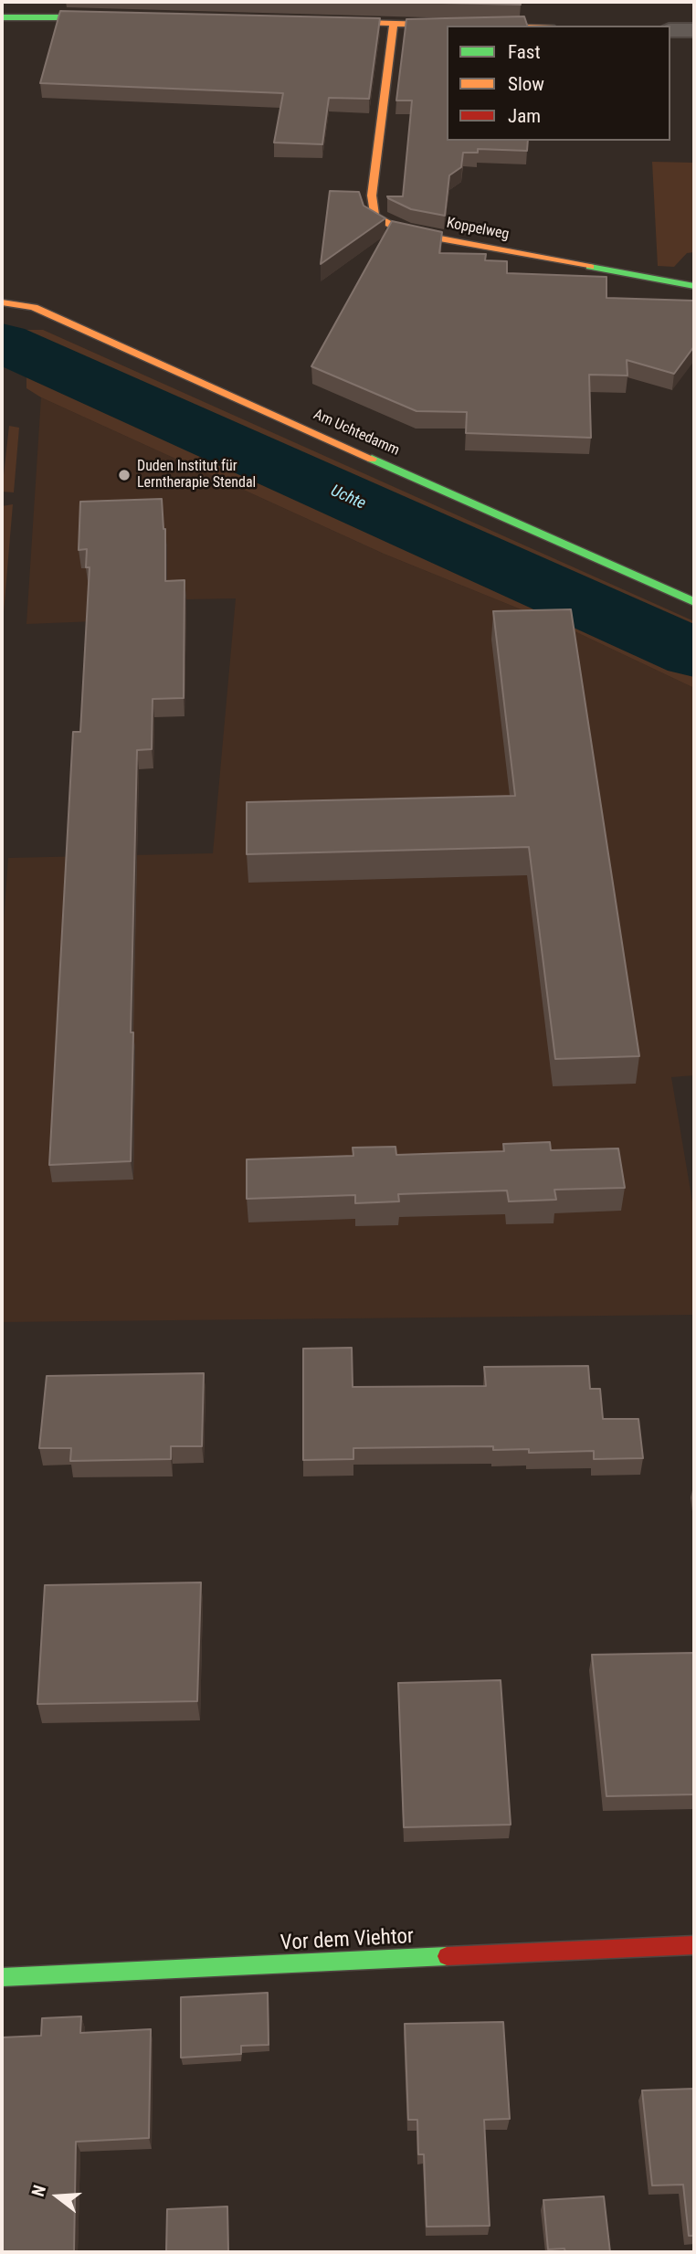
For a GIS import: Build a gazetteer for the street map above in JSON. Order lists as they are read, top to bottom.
{
  "streets": {
    "street": ["Koppelweg", "Am Uchtedamm", "Vor dem Viehtor"]
  },
  "water": ["Uchte"],
  "places": ["Duden Institut für Lerntherapie Stendal"],
  "legend": ["Fast", "Slow", "Jam"],
  "north": "left"
}
